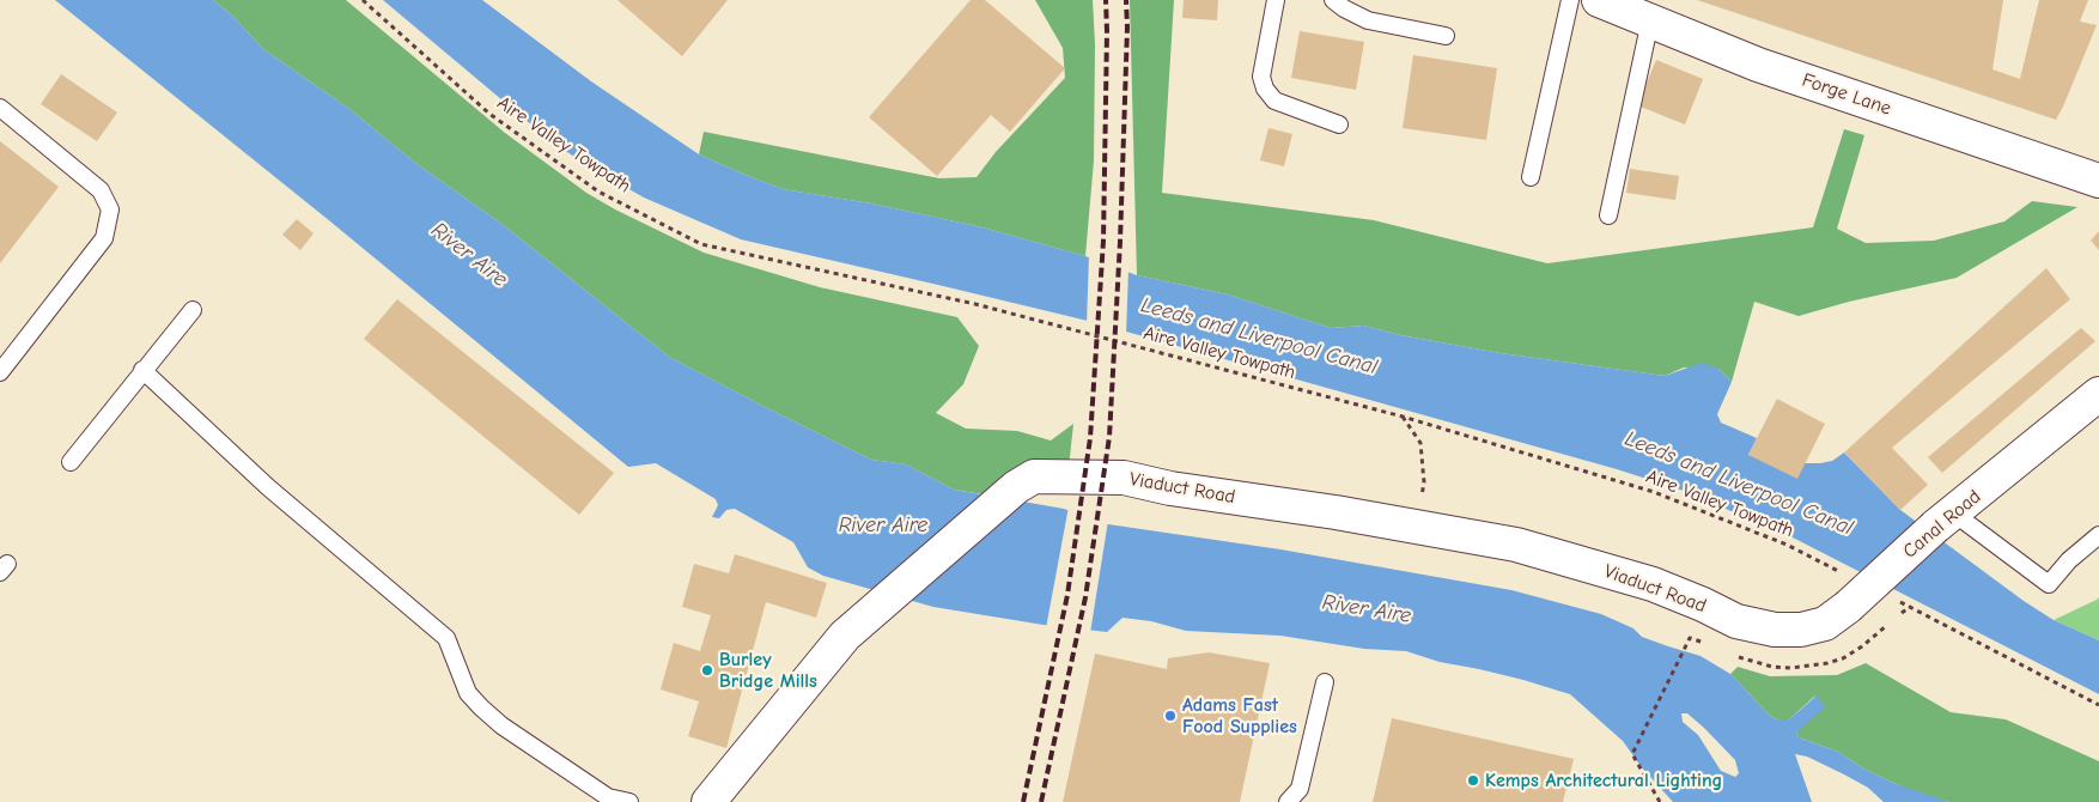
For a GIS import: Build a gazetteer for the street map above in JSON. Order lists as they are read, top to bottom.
{
  "streets": {
    "street": ["Forge Lane", "Viaduct Road", "Canal Road"],
    "path": ["Aire Valley Towpath"]
  },
  "crossings": [
    ["Aire Valley Towpath", "Canal Road"],
    ["Viaduct Road", "Canal Road"]
  ],
  "water": ["River Aire", "Leeds and Liverpool Canal"],
  "places": ["Burley Bridge Mills", "Adams Fast Food Supplies", "Kemps Architectural Lighting"]
}
